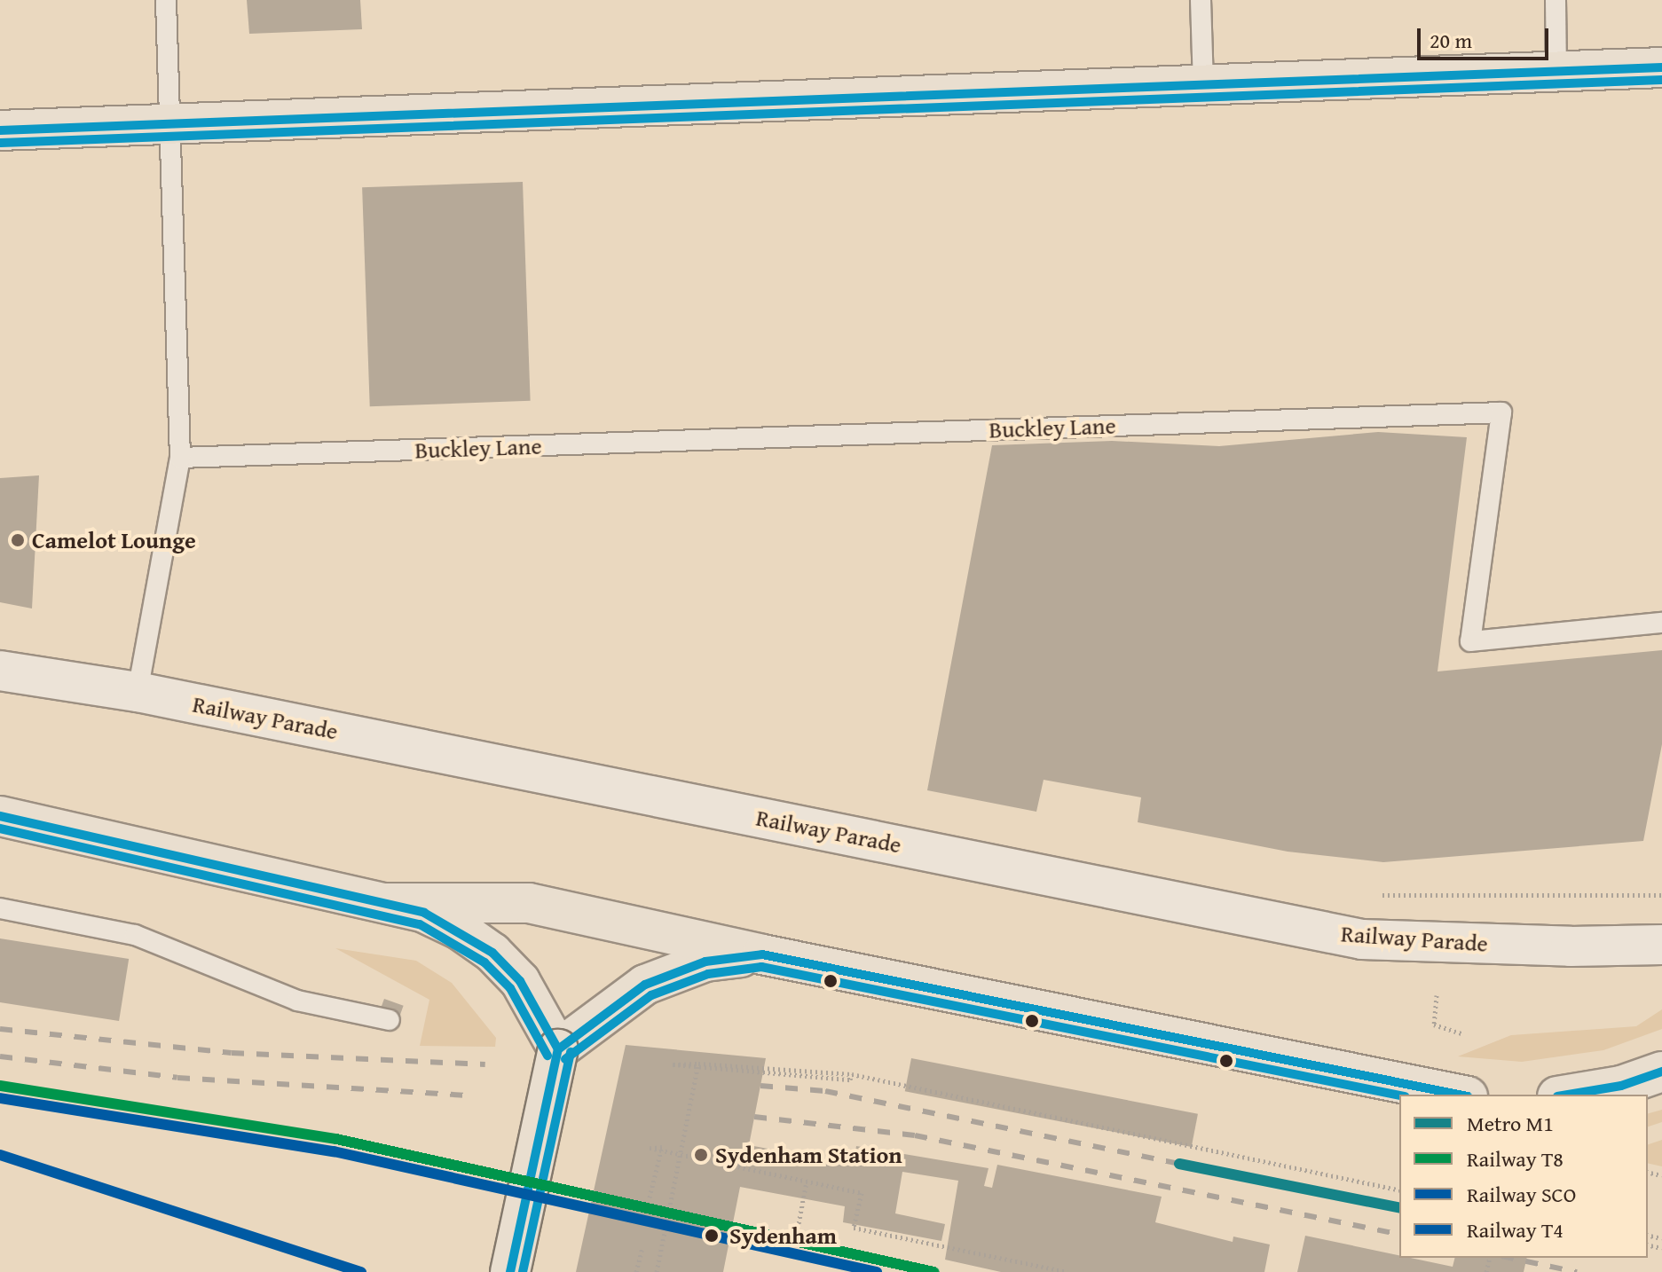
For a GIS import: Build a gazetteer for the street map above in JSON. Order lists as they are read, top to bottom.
{
  "streets": {
    "street": ["Railway Parade"],
    "lane": ["Buckley Lane"]
  },
  "places": ["Camelot Lounge", "Sydenham Station", "Sydenham"],
  "lines": [
    "rail line T8",
    "rail line SCO",
    "rail line T4",
    "metro line M1"
  ],
  "legend": [
    "Metro M1",
    "Railway T8",
    "Railway SCO",
    "Railway T4"
  ],
  "scale_bar": "20 m"
}
